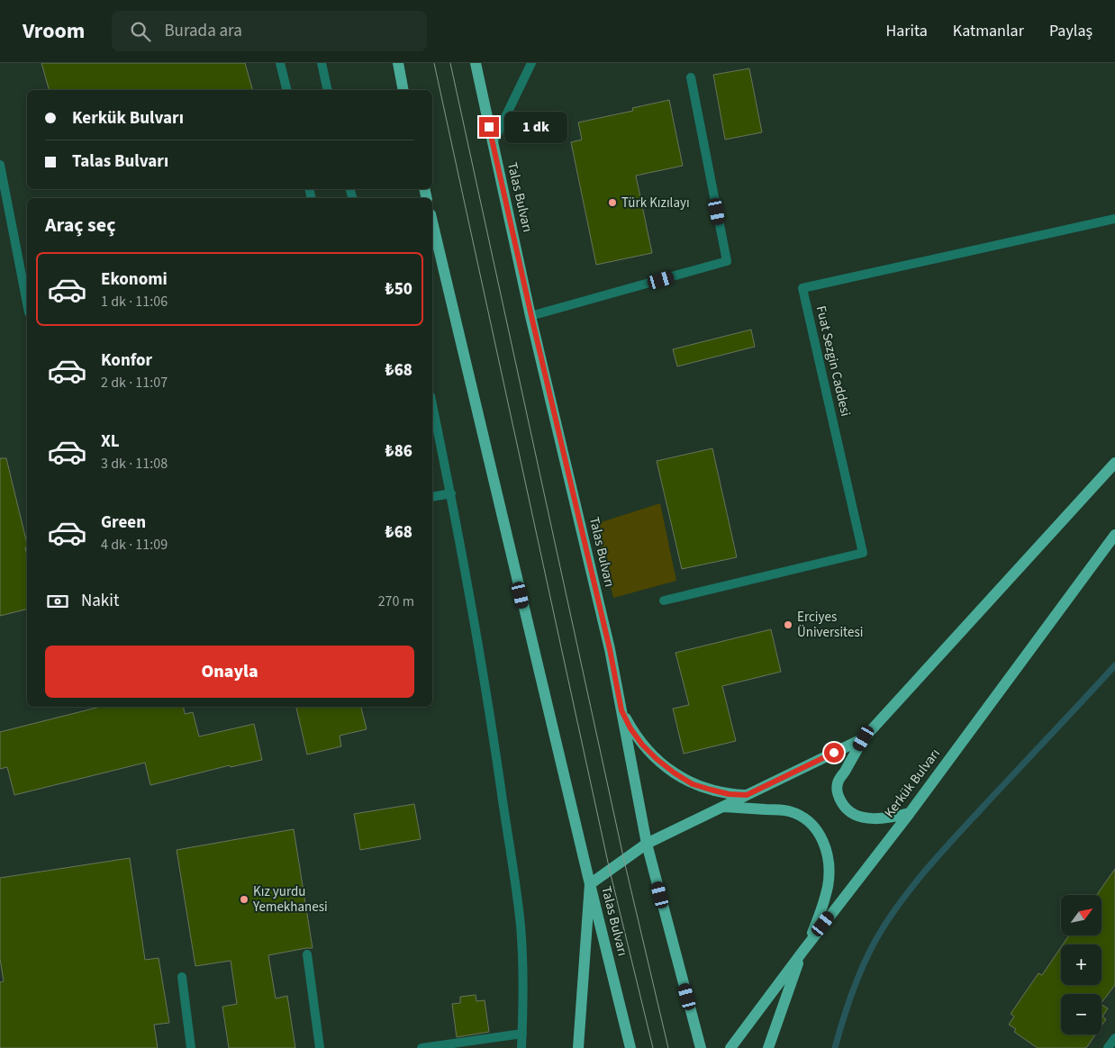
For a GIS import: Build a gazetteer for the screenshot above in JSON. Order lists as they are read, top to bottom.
{
  "streets": {
    "main road": ["Talas Bulvarı", "Kerkük Bulvarı"],
    "street": ["Fuat Sezgin Caddesi"]
  },
  "places": ["Türk Kızılayı", "Erciyes Üniversitesi", "Kız yurdu Yemekhanesi"],
  "north": "top right",
  "page": {
    "header": "Vroom",
    "search": "Burada ara",
    "nav": ["Harita", "Katmanlar", "Paylaş"],
    "banner": ["Kerkük Bulvarı", "Talas Bulvarı"],
    "bubble": "1 dk",
    "heading": "Araç seç",
    "list": [
      {
        "name": "Ekonomi",
        "note": "1 dk · 11:06",
        "value": "₺50"
      },
      {
        "name": "Konfor",
        "note": "2 dk · 11:07",
        "value": "₺68"
      },
      {
        "name": "XL",
        "note": "3 dk · 11:08",
        "value": "₺86"
      },
      {
        "name": "Green",
        "note": "4 dk · 11:09",
        "value": "₺68"
      }
    ],
    "pay": ["Nakit", "270 m"],
    "buttons": "Onayla",
    "map_buttons": ["+", "−"]
  }
}
